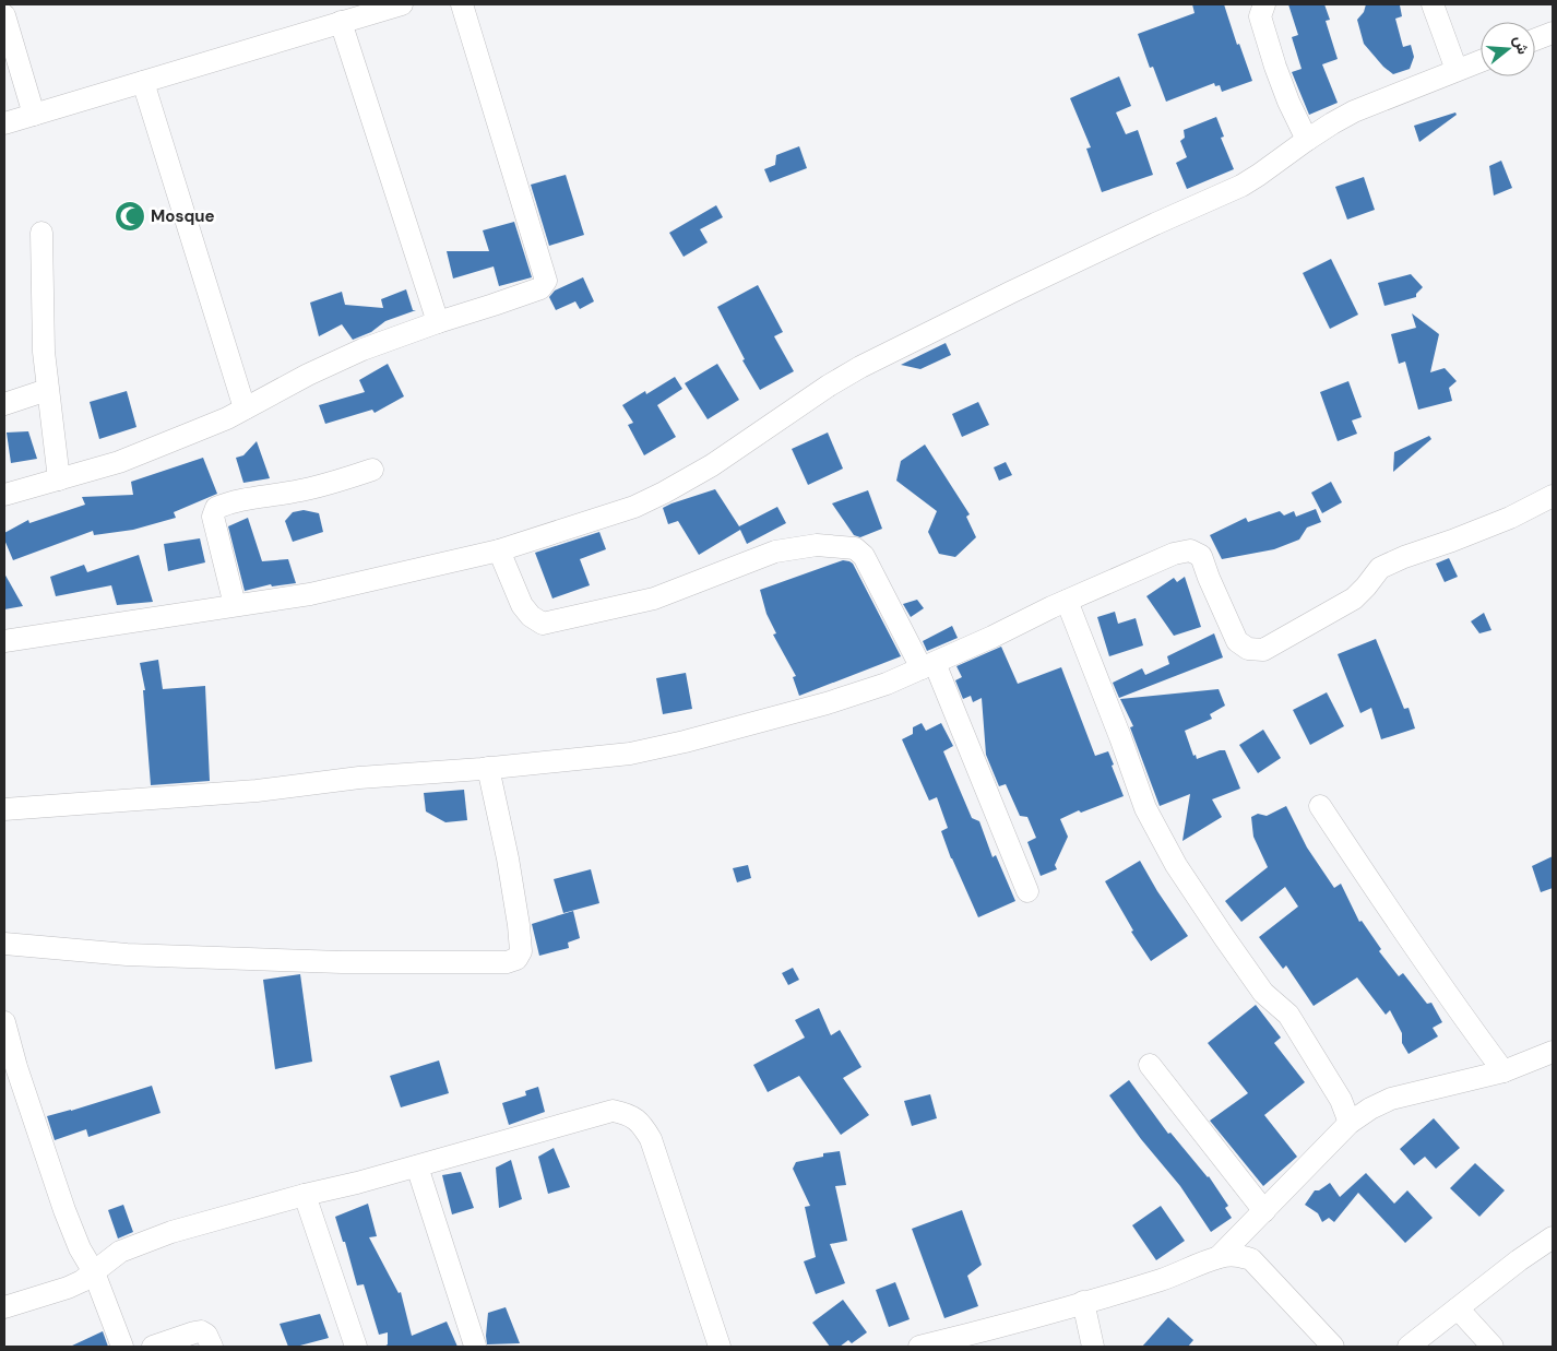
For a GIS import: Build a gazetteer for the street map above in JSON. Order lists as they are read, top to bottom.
{
  "places": {
    "mosque": ["Mosque"]
  },
  "north": "right"
}
